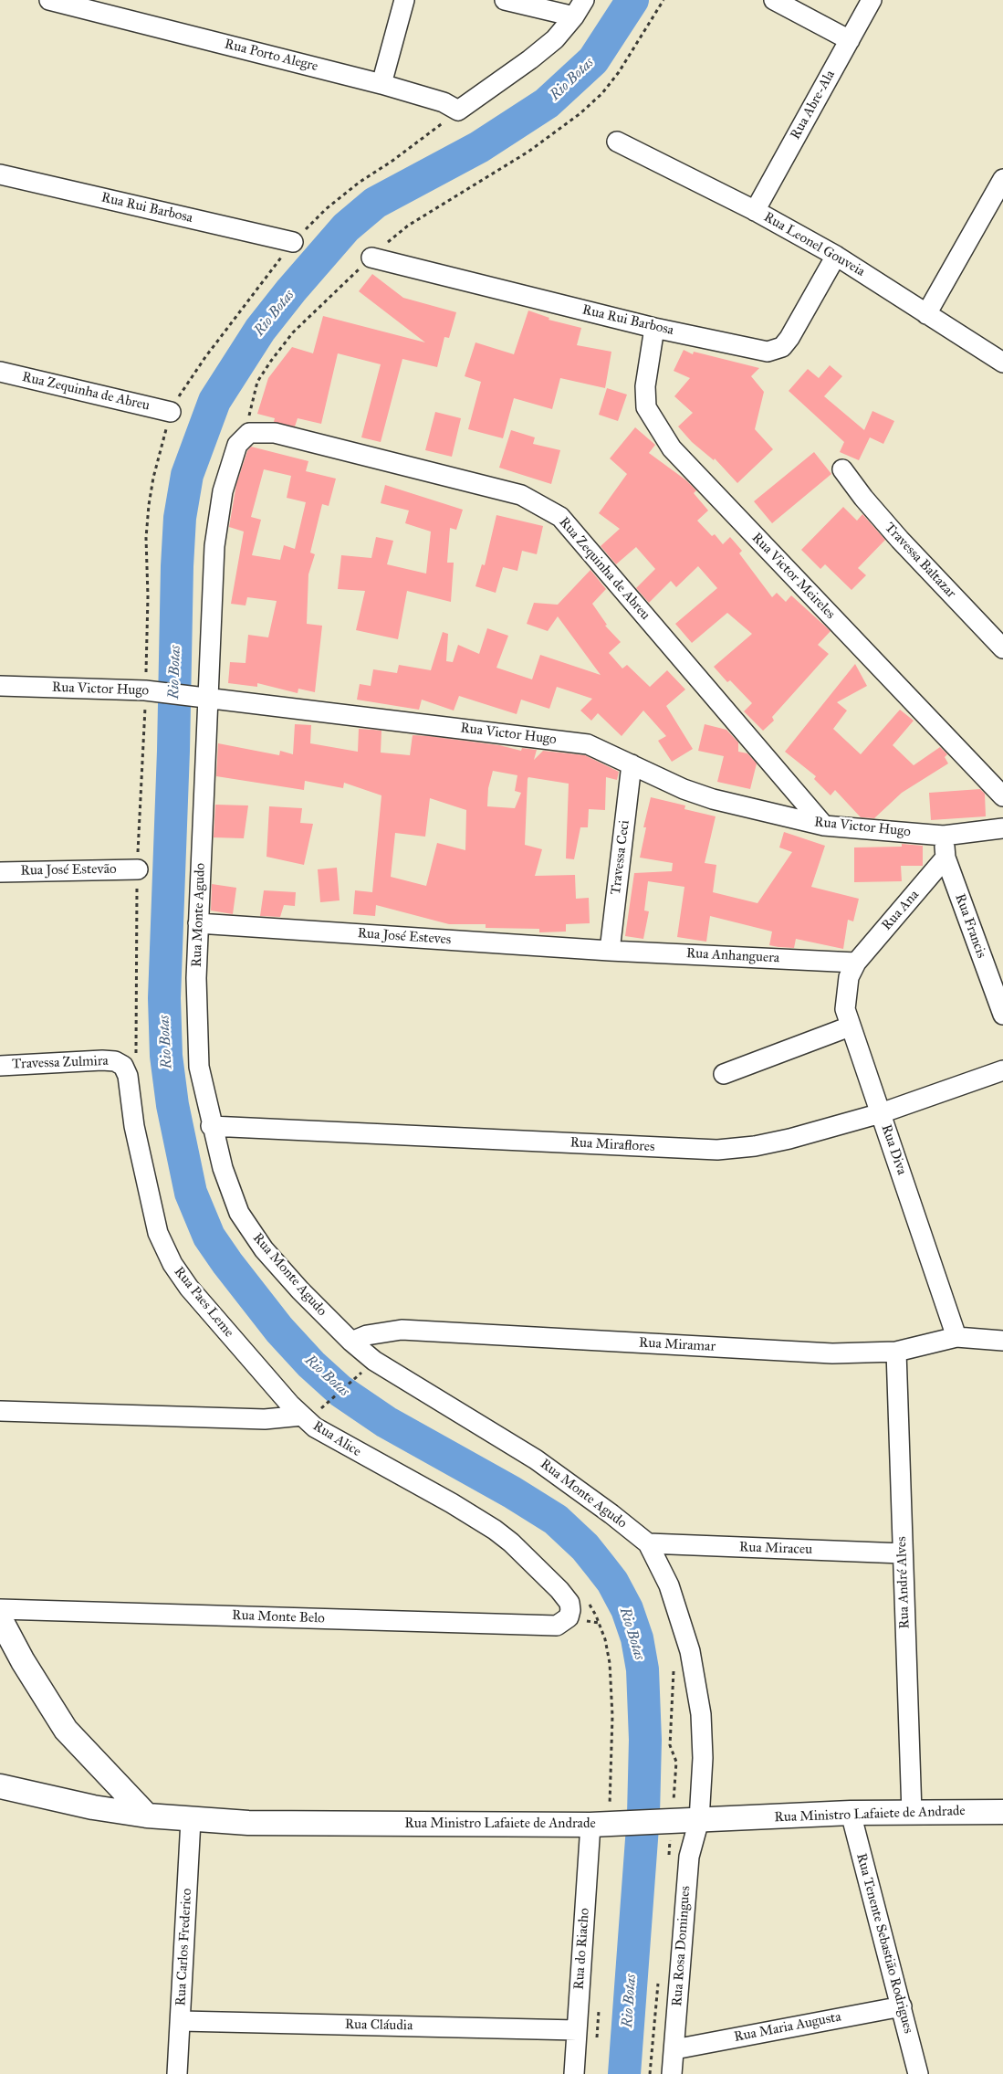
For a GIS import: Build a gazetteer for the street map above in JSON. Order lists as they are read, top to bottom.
{
  "streets": {
    "street": [
      "Rua Porto Alegre",
      "Rua Abre-Ala",
      "Rua Rui Barbosa",
      "Rua Leonel Gouveia",
      "Rua Zequinha de Abreu",
      "Travessa Baltazar",
      "Rua Victor Meireles",
      "Rua Victor Hugo",
      "Travessa Ceci",
      "Rua José Estevão",
      "Rua Ana",
      "Rua Monte Agudo",
      "Rua Francis",
      "Rua José Esteves",
      "Rua Anhanguera",
      "Travessa Zulmira",
      "Rua Miraflores",
      "Rua Diva",
      "Rua Paes Leme",
      "Rua Miramar",
      "Rua Alice",
      "Rua Miraceu",
      "Rua André Alves",
      "Rua Monte Belo",
      "Rua Ministro Lafaiete de Andrade",
      "Rua Tenente Sebastião Rodrigues",
      "Rua Rosa Domingues",
      "Rua Carlos Frederico",
      "Rua do Riacho",
      "Rua Cláudia",
      "Rua Maria Augusta"
    ]
  },
  "crossings": [
    ["Rua Abre-Ala", "Rua Leonel Gouveia"],
    ["Rua Rui Barbosa", "Rua Leonel Gouveia"],
    ["Rua Rui Barbosa", "Rua Victor Meireles"],
    ["Rua Zequinha de Abreu", "Rua Victor Hugo"],
    ["Rua Zequinha de Abreu", "Rua Monte Agudo"],
    ["Rua Victor Hugo", "Travessa Ceci"],
    ["Rua Victor Hugo", "Rua Monte Agudo"],
    ["Rua Victor Hugo", "Rua Francis"],
    ["Travessa Ceci", "Rua José Esteves"],
    ["Travessa Ceci", "Rua Anhanguera"],
    ["Rua Ana", "Rua Francis"],
    ["Rua Ana", "Rua Anhanguera"],
    ["Rua Ana", "Rua Diva"],
    ["Rua Monte Agudo", "Rua José Esteves"],
    ["Rua Monte Agudo", "Rua Miraflores"],
    ["Rua Monte Agudo", "Rua Miramar"],
    ["Rua Monte Agudo", "Rua Miraceu"],
    ["Rua Monte Agudo", "Rua Ministro Lafaiete de Andrade"],
    ["Rua Monte Agudo", "Rua Rosa Domingues"],
    ["Rua José Esteves", "Rua Anhanguera"],
    ["Rua Anhanguera", "Rua Diva"],
    ["Travessa Zulmira", "Rua Paes Leme"],
    ["Rua Miraflores", "Rua Diva"],
    ["Rua Diva", "Rua Miramar"],
    ["Rua Paes Leme", "Rua Alice"],
    ["Rua Miramar", "Rua André Alves"],
    ["Rua Alice", "Rua Monte Belo"],
    ["Rua Miraceu", "Rua André Alves"],
    ["Rua André Alves", "Rua Ministro Lafaiete de Andrade"],
    ["Rua Ministro Lafaiete de Andrade", "Rua Tenente Sebastião Rodrigues"],
    ["Rua Ministro Lafaiete de Andrade", "Rua Rosa Domingues"],
    ["Rua Ministro Lafaiete de Andrade", "Rua Carlos Frederico"],
    ["Rua Ministro Lafaiete de Andrade", "Rua do Riacho"],
    ["Rua Tenente Sebastião Rodrigues", "Rua Maria Augusta"],
    ["Rua Rosa Domingues", "Rua Maria Augusta"],
    ["Rua Carlos Frederico", "Rua Cláudia"],
    ["Rua do Riacho", "Rua Cláudia"]
  ],
  "water": ["Rio Botas"]
}
